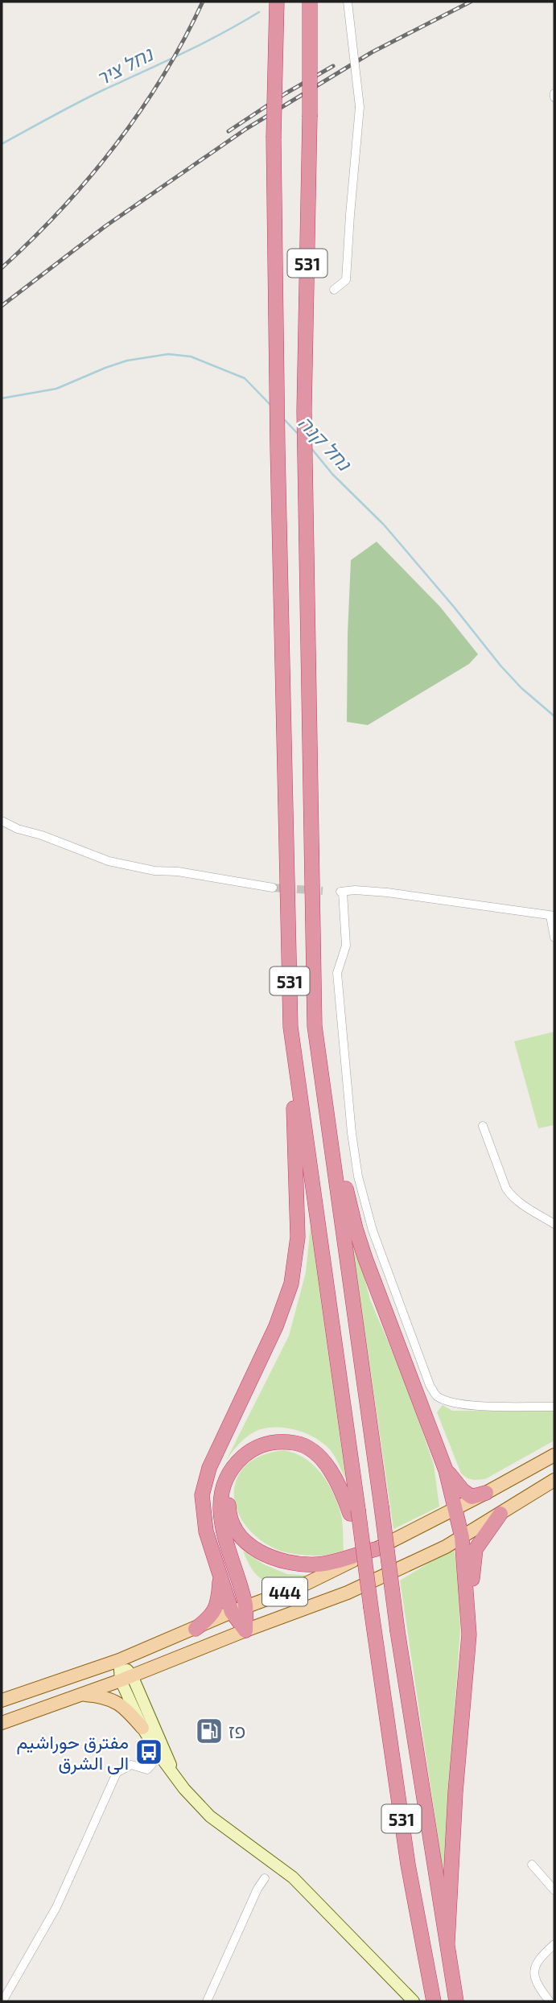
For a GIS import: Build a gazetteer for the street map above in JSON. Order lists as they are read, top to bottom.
{
  "streets": {
    "highway": ["531"],
    "main road": ["444"]
  },
  "water": ["נחל ציר", "נחל קנה"],
  "places": {
    "fuel station": ["פז"],
    "bus stop": ["مفترق حوراشيم الى الشرق"]
  }
}
